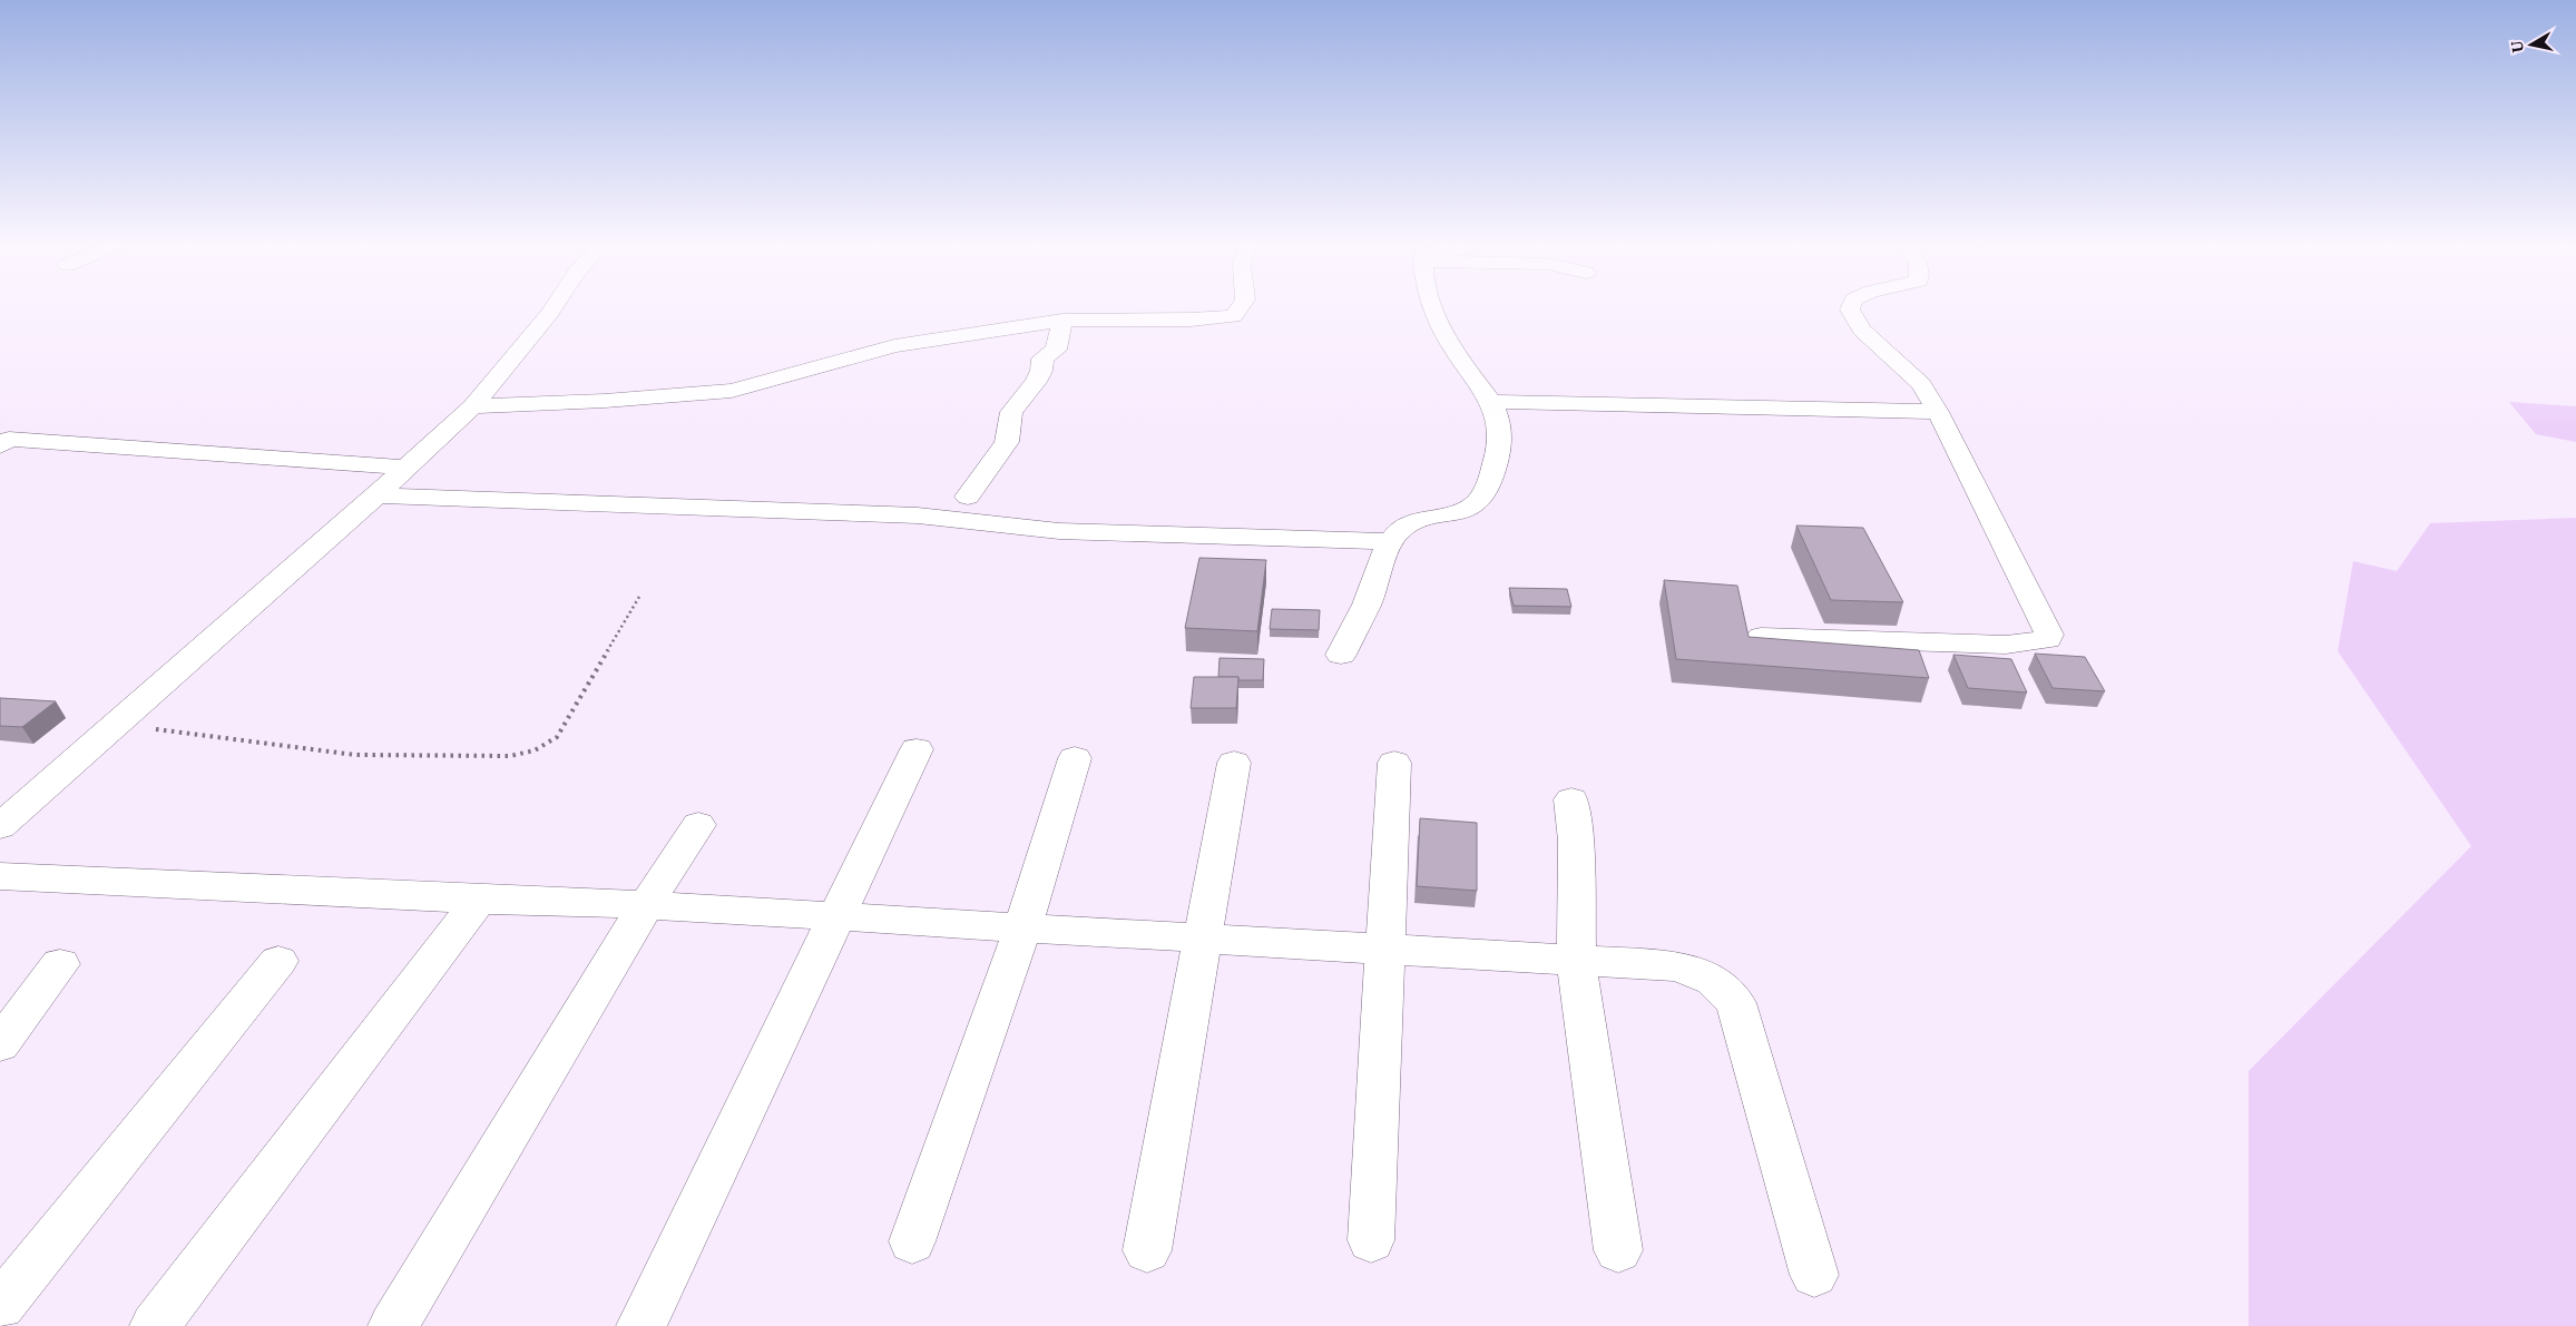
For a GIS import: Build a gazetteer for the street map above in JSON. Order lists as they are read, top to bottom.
{
  "north": "left"
}
